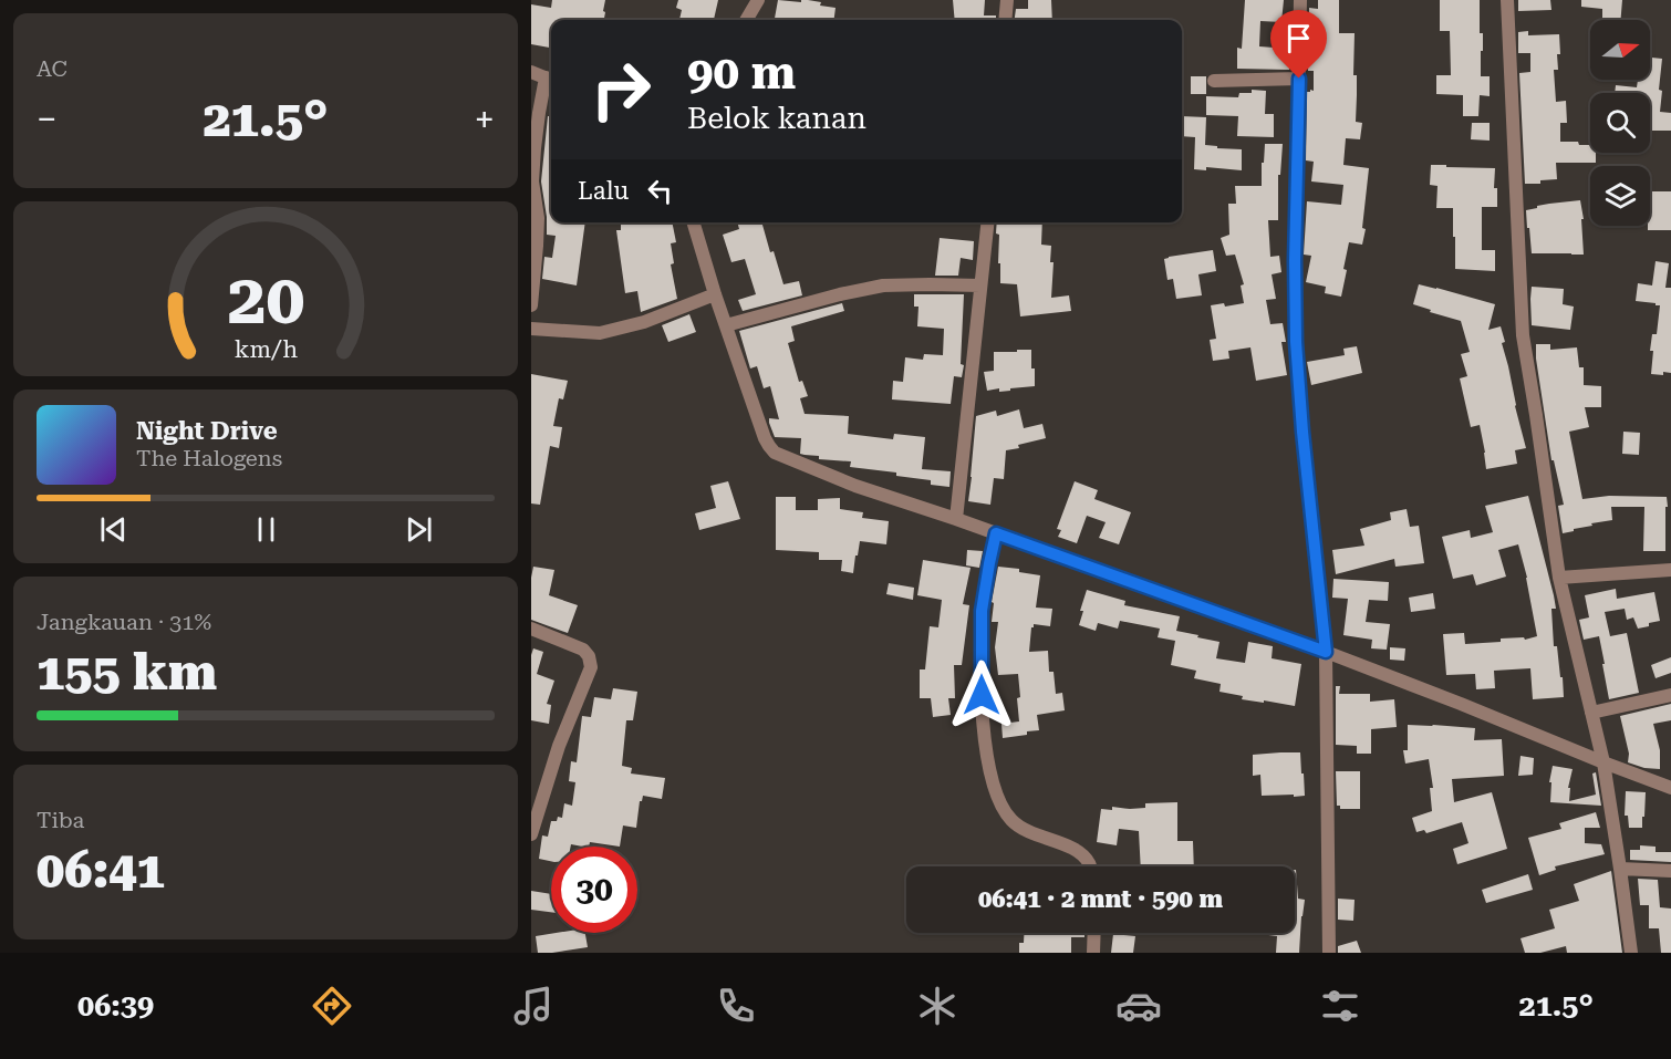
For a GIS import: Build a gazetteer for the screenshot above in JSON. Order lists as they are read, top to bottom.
{
  "north": "right",
  "page": {
    "tile": [
      "AC",
      ["Jangkauan · 31%", "155 km"],
      ["Tiba", "06:41"]
    ],
    "turn": ["90 m", "Belok kanan"],
    "heat": ["−", "21.5°", "+"],
    "then": "Lalu",
    "song": ["Night Drive", "The Halogens"],
    "limit": "30",
    "trip": "06:41 · 2 mnt · 590 m",
    "tabs": ["06:39", "21.5°"],
    "gauge": ["20", "km/h"]
  }
}
